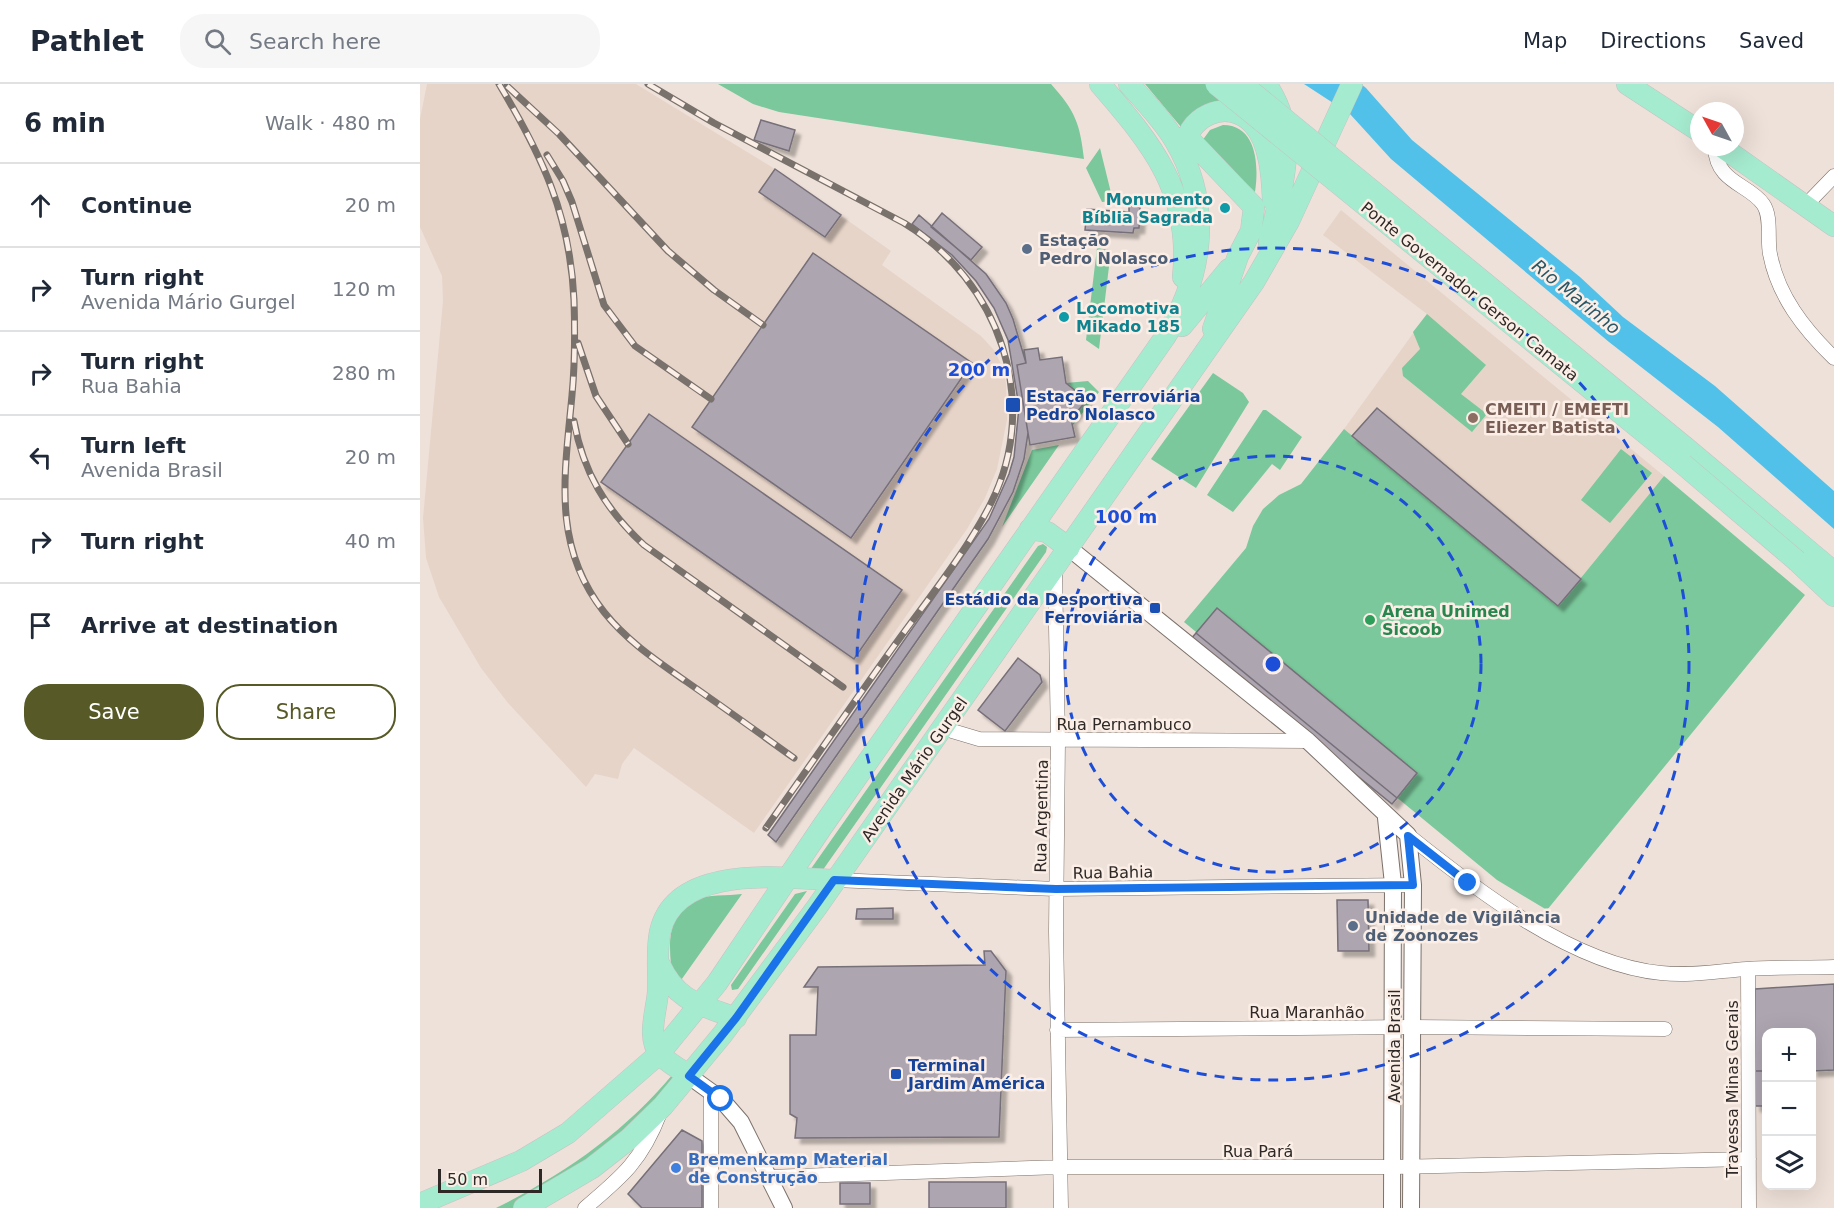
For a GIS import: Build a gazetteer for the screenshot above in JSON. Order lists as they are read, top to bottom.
{
  "streets": {
    "main road": ["Ponte Governador Gerson Camata", "Avenida Mário Gurgel"],
    "street": [
      "Rua Pernambuco",
      "Rua Argentina",
      "Rua Bahia",
      "Rua Maranhão",
      "Avenida Brasil",
      "Travessa Minas Gerais",
      "Rua Pará"
    ]
  },
  "crossings": [
    ["Rua Pernambuco", "Avenida Mário Gurgel"],
    ["Rua Pernambuco", "Rua Argentina"],
    ["Avenida Mário Gurgel", "Rua Argentina"],
    ["Avenida Mário Gurgel", "Rua Bahia"],
    ["Rua Argentina", "Rua Bahia"],
    ["Rua Argentina", "Rua Maranhão"],
    ["Rua Argentina", "Rua Pará"],
    ["Rua Bahia", "Avenida Brasil"],
    ["Rua Maranhão", "Avenida Brasil"],
    ["Avenida Brasil", "Rua Pará"],
    ["Travessa Minas Gerais", "Rua Pará"]
  ],
  "water": ["Rio Marinho"],
  "places": {
    "other": [
      "Monumento Bíblia Sagrada",
      "Estação Pedro Nolasco",
      "Locomotiva Mikado 185",
      "CMEITI / EMEFTI Eliezer Batista",
      "Arena Unimed Sicoob",
      "Unidade de Vigilância de Zoonozes",
      "Bremenkamp Material de Construção"
    ],
    "transit": ["Estação Ferroviária Pedro Nolasco", "Estádio da Desportiva Ferroviária", "Terminal Jardim América"]
  },
  "scale_bar": "50 m",
  "north": "top left",
  "page": {
    "header": "Pathlet",
    "search": "Search here",
    "nav": ["Map", "Directions", "Saved"],
    "heading": ["6 min", "Walk · 480 m"],
    "list": [
      ["Continue", "20 m"],
      ["Turn right", "Avenida Mário Gurgel", "120 m"],
      ["Turn right", "Rua Bahia", "280 m"],
      ["Turn left", "Avenida Brasil", "20 m"],
      ["Turn right", "40 m"],
      "Arrive at destination"
    ],
    "buttons": ["Save", "Share"],
    "map_buttons": ["+", "−"],
    "scale": "50 m"
  },
  "rings": ["200 m", "100 m"]
}
